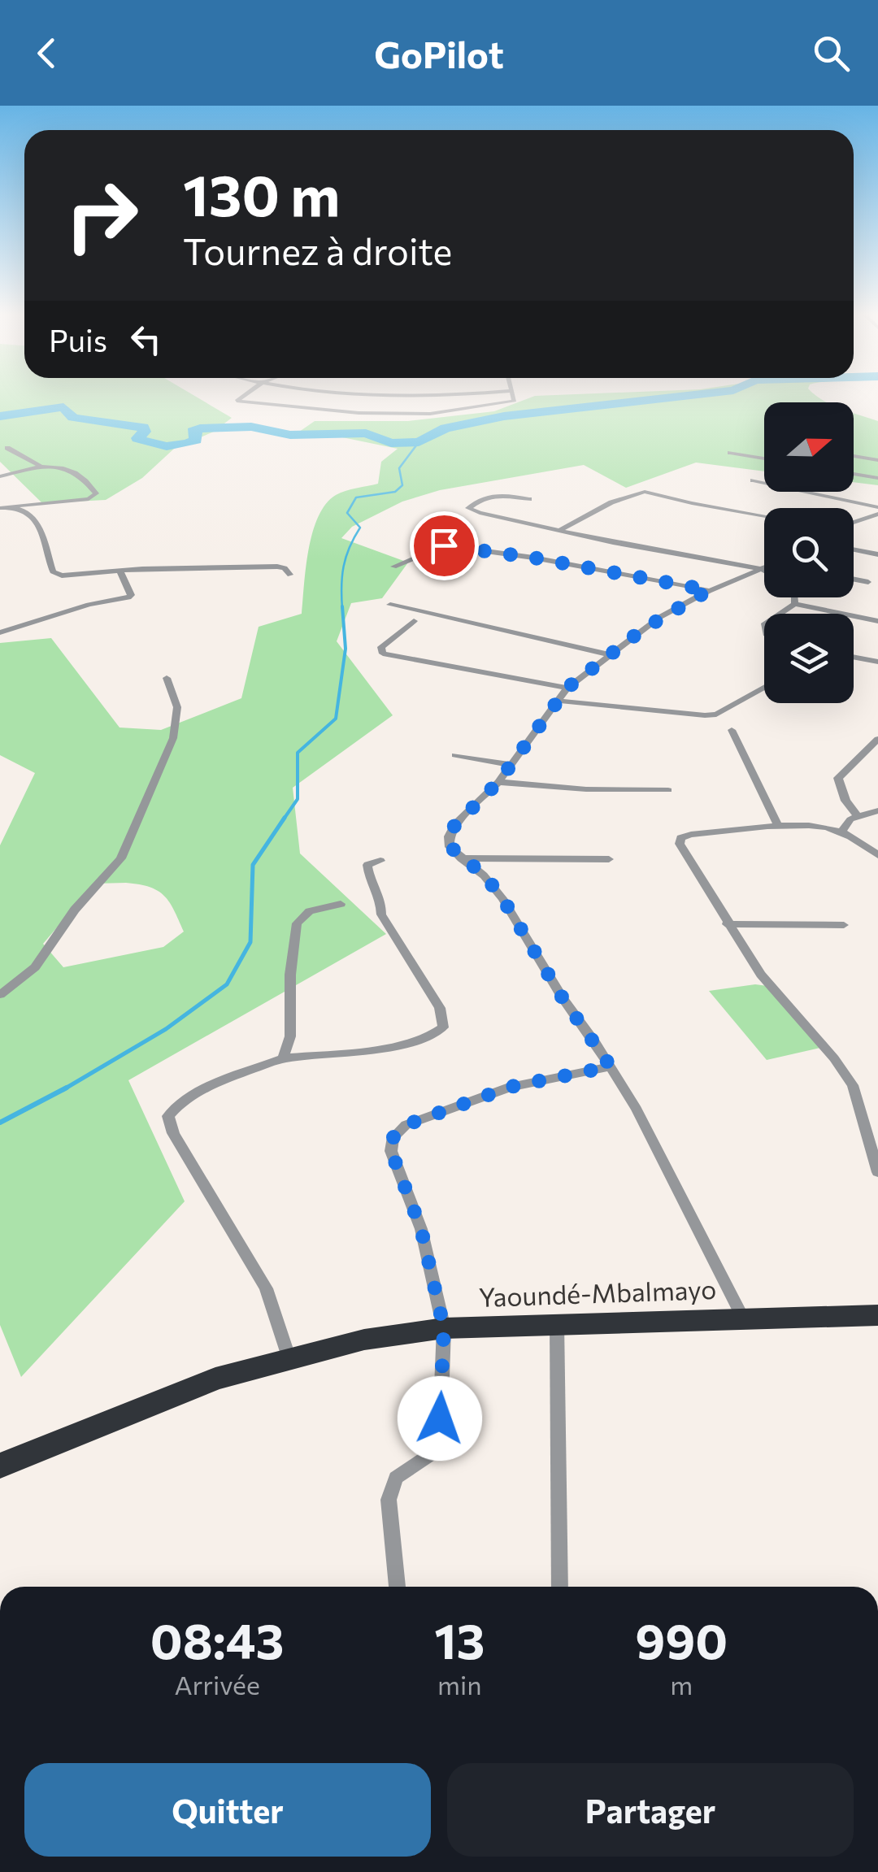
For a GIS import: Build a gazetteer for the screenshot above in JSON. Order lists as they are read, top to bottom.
{
  "streets": {
    "highway": ["Yaoundé-Mbalmayo"]
  },
  "north": "right",
  "page": {
    "header": "GoPilot",
    "turn": ["130 m", "Tournez à droite"],
    "then": "Puis",
    "eta": [
      "08:43",
      "Arrivée",
      "13",
      "min",
      "990",
      "m"
    ],
    "buttons": ["Quitter", "Partager"]
  }
}
